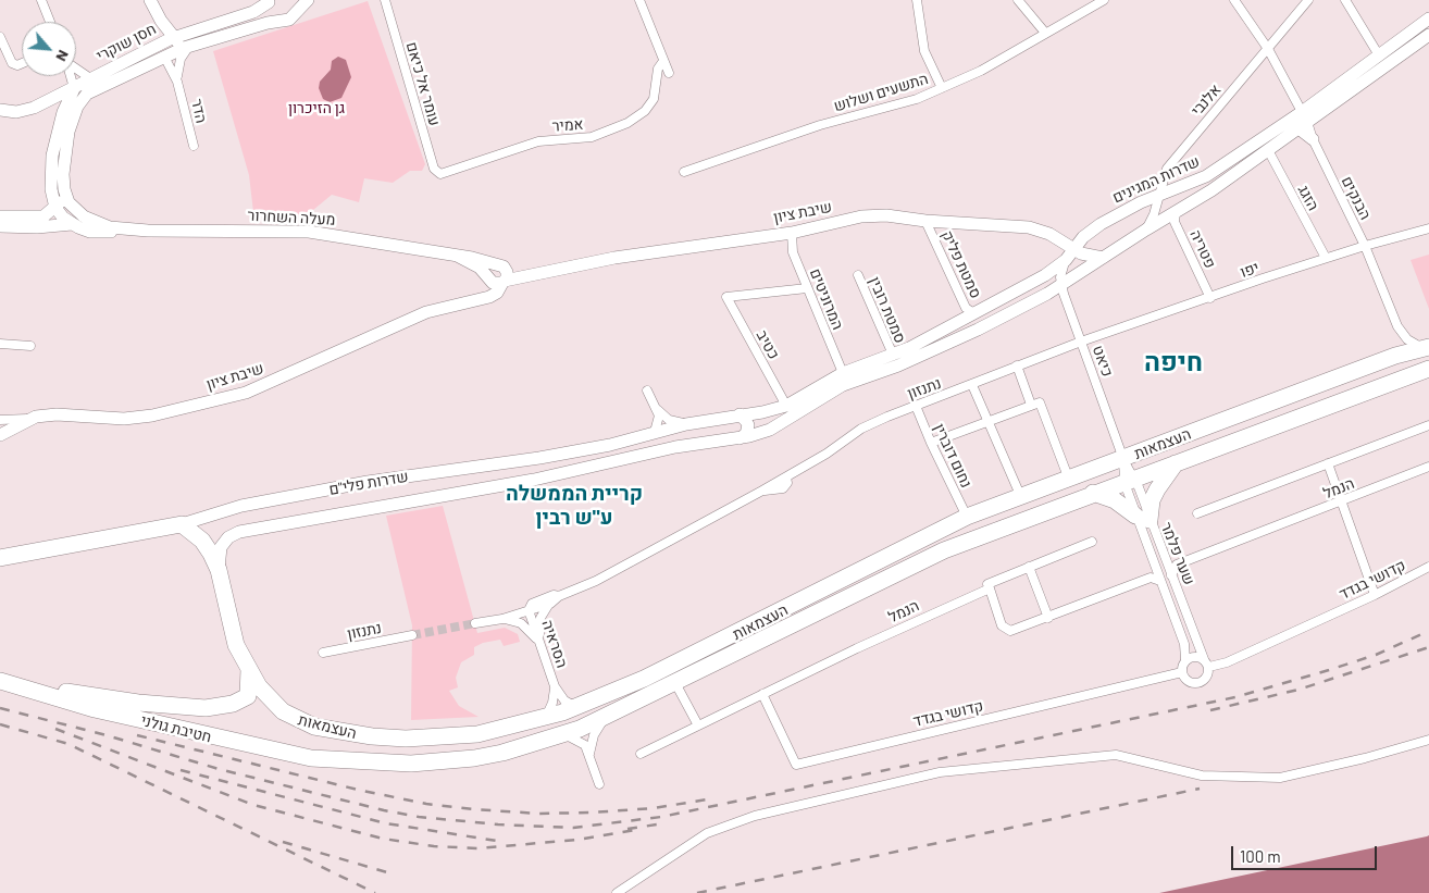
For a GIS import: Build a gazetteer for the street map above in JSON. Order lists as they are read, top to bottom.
{
  "streets": {
    "highway": ["העצמאות", "שדרות פלי\"ם", "חטיבת גולני"],
    "street": [
      "חסן שוקרי",
      "עומר אל כיאם",
      "התשעים ושלוש",
      "אלנבי",
      "הדר",
      "אמיר",
      "שדרות המגינים",
      "הזגג",
      "הבנקים",
      "שיבת ציון",
      "מעלה השחרור",
      "פטריה",
      "סמטת פליק",
      "יפו",
      "המרוניטים",
      "סמטת רובין",
      "כטיב",
      "כיאט",
      "נתנזון",
      "נחום דוברין",
      "הנמל",
      "שער פלמר",
      "קדושי בגדד",
      "הסראיה"
    ]
  },
  "crossings": [
    ["חסן שוקרי", "הדר"],
    ["חסן שוקרי", "מעלה השחרור"],
    ["עומר אל כיאם", "אמיר"],
    ["אלנבי", "שדרות המגינים"],
    ["שדרות המגינים", "הזגג"],
    ["שדרות המגינים", "שיבת ציון"],
    ["שדרות המגינים", "פטריה"],
    ["שדרות המגינים", "סמטת פליק"],
    ["שדרות המגינים", "המרוניטים"],
    ["שדרות המגינים", "סמטת רובין"],
    ["שדרות המגינים", "כטיב"],
    ["שדרות המגינים", "כיאט"],
    ["שדרות המגינים", "שדרות פלי\"ם"],
    ["הזגג", "יפו"],
    ["הבנקים", "יפו"],
    ["הבנקים", "העצמאות"],
    ["שיבת ציון", "מעלה השחרור"],
    ["שיבת ציון", "סמטת פליק"],
    ["שיבת ציון", "המרוניטים"],
    ["פטריה", "יפו"],
    ["יפו", "כיאט"],
    ["יפו", "נתנזון"],
    ["המרוניטים", "כטיב"],
    ["כיאט", "נתנזון"],
    ["כיאט", "העצמאות"],
    ["כיאט", "שער פלמר"],
    ["נתנזון", "נחום דוברין"],
    ["נתנזון", "הסראיה"],
    ["העצמאות", "נחום דוברין"],
    ["העצמאות", "שדרות פלי\"ם"],
    ["העצמאות", "שער פלמר"],
    ["העצמאות", "הסראיה"],
    ["העצמאות", "חטיבת גולני"],
    ["הנמל", "שער פלמר"],
    ["הנמל", "קדושי בגדד"],
    ["שער פלמר", "קדושי בגדד"]
  ],
  "districts": ["חיפה", "קריית הממשלה ע\"ש רבין"],
  "parks": ["גן הזיכרון"],
  "scale_bar": "100 m",
  "north": "bottom right"
}
